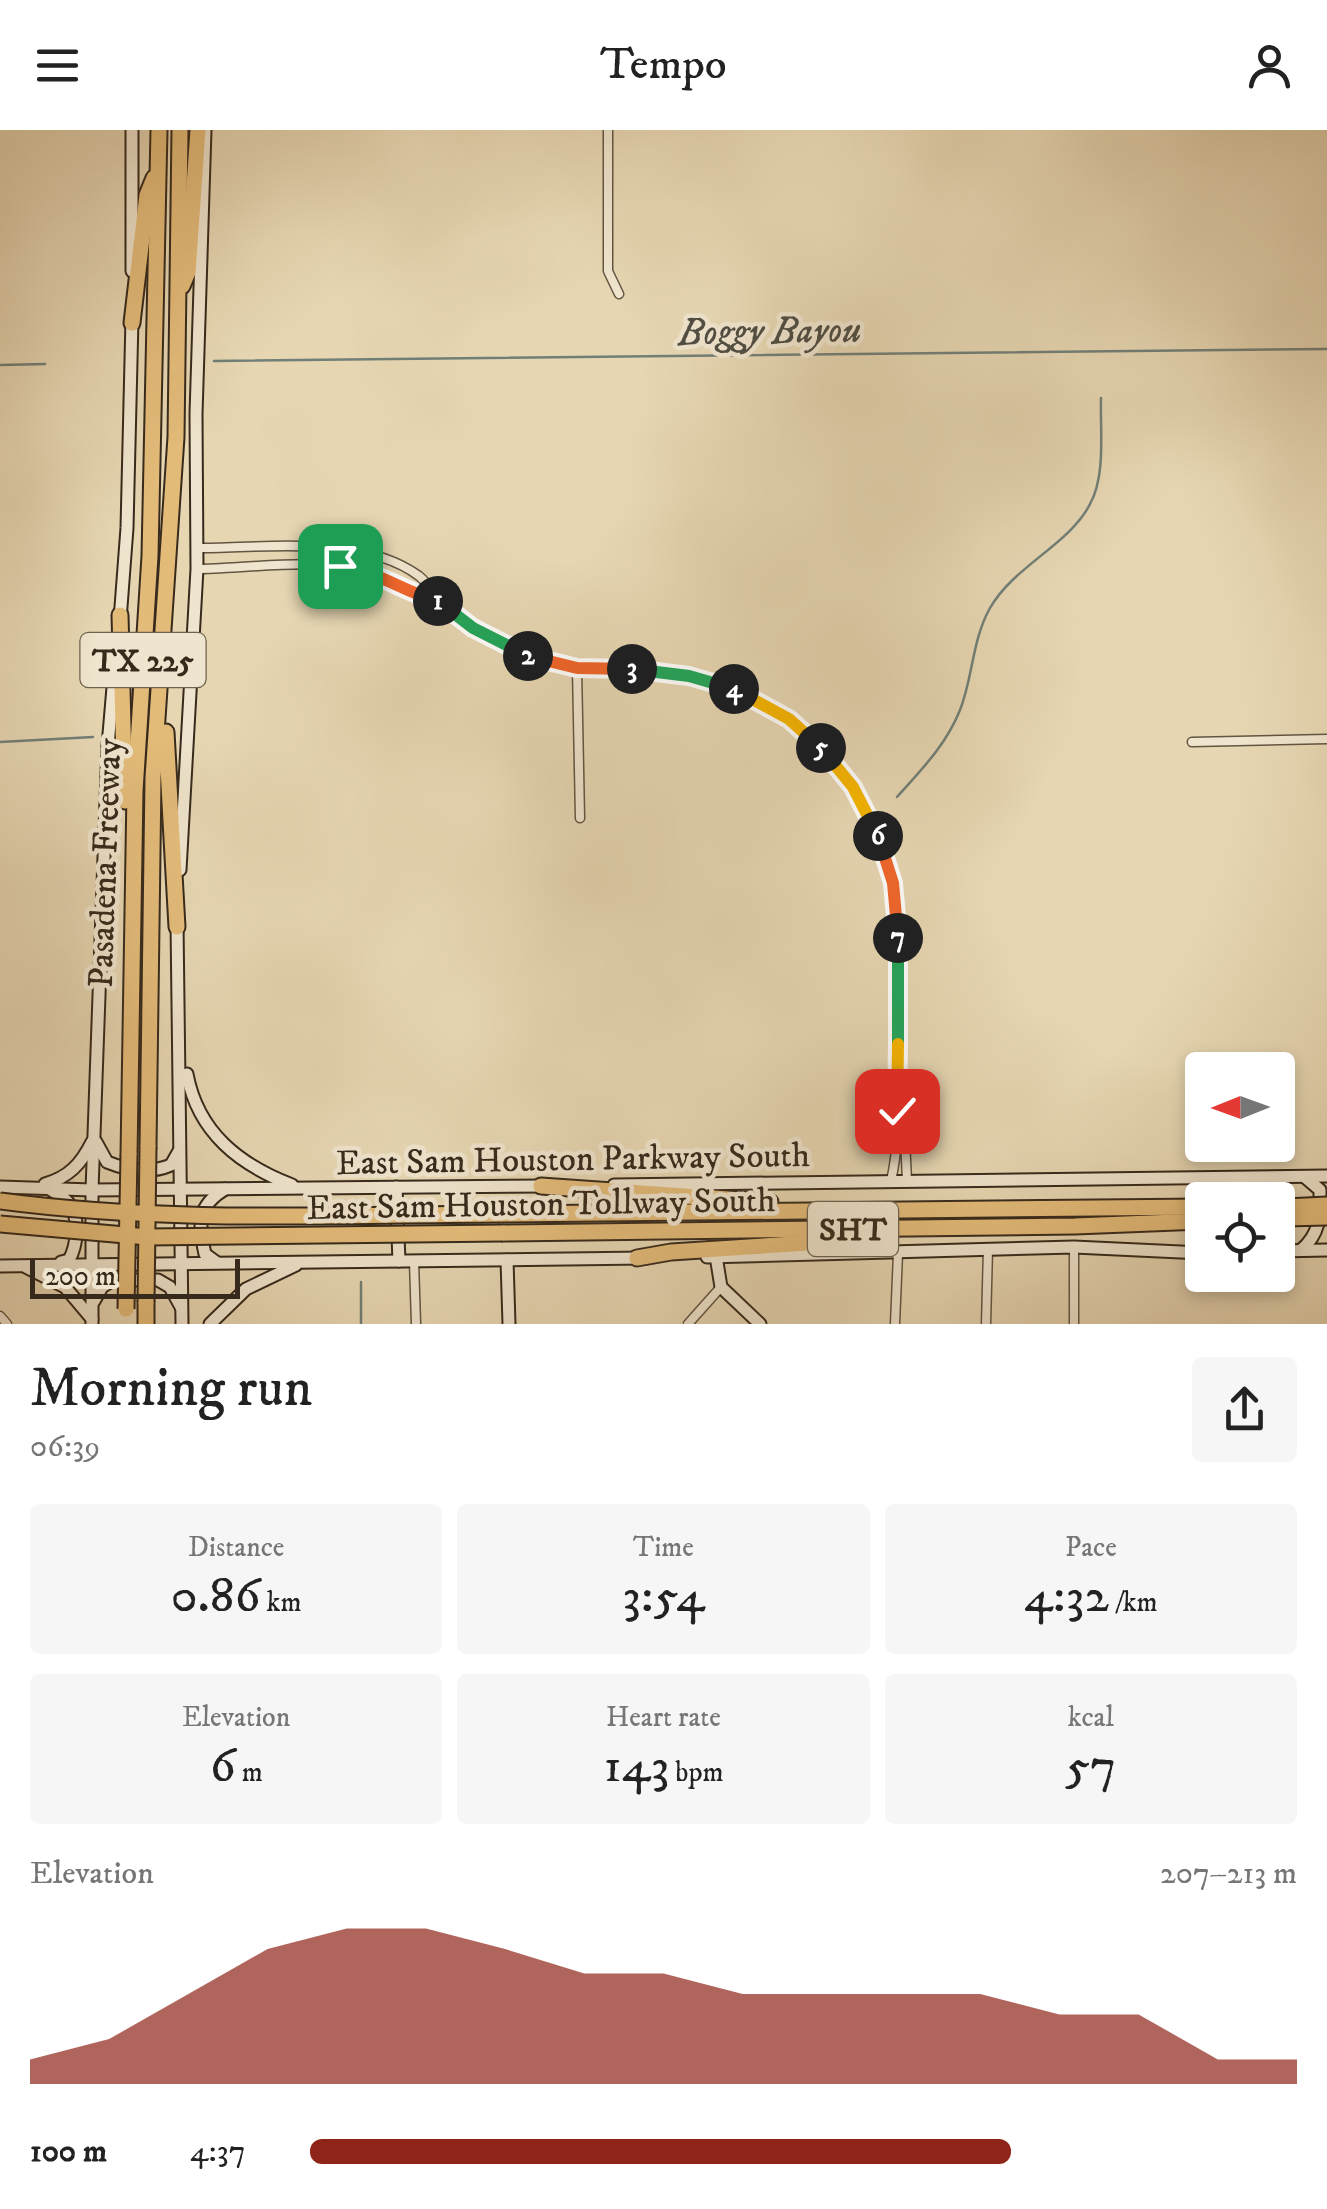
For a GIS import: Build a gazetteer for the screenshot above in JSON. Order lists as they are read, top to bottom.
{
  "streets": {
    "highway": [
      "TX 225",
      "Pasadena Freeway",
      "East Sam Houston Tollway South",
      "SHT"
    ],
    "main road": ["East Sam Houston Parkway South"]
  },
  "crossings": [
    ["TX 225", "Pasadena Freeway"]
  ],
  "water": ["Boggy Bayou"],
  "scale_bar": "200 m",
  "north": "left",
  "page": {
    "header": "Tempo",
    "pins": [
      "1",
      "2",
      "3",
      "4",
      "5",
      "6",
      "7"
    ],
    "scale": "200 m",
    "heading": ["Morning run", "06:39"],
    "stats": [
      ["Distance", "0.86 km"],
      ["Time", "3:54"],
      ["Pace", "4:32 /km"],
      ["Elevation", "6 m"],
      ["Heart rate", "143 bpm"],
      ["kcal", "57"]
    ],
    "chart": ["Elevation", "207–213 m"],
    "list": [
      {
        "name": "100 m",
        "note": "4:37"
      }
    ]
  }
}
